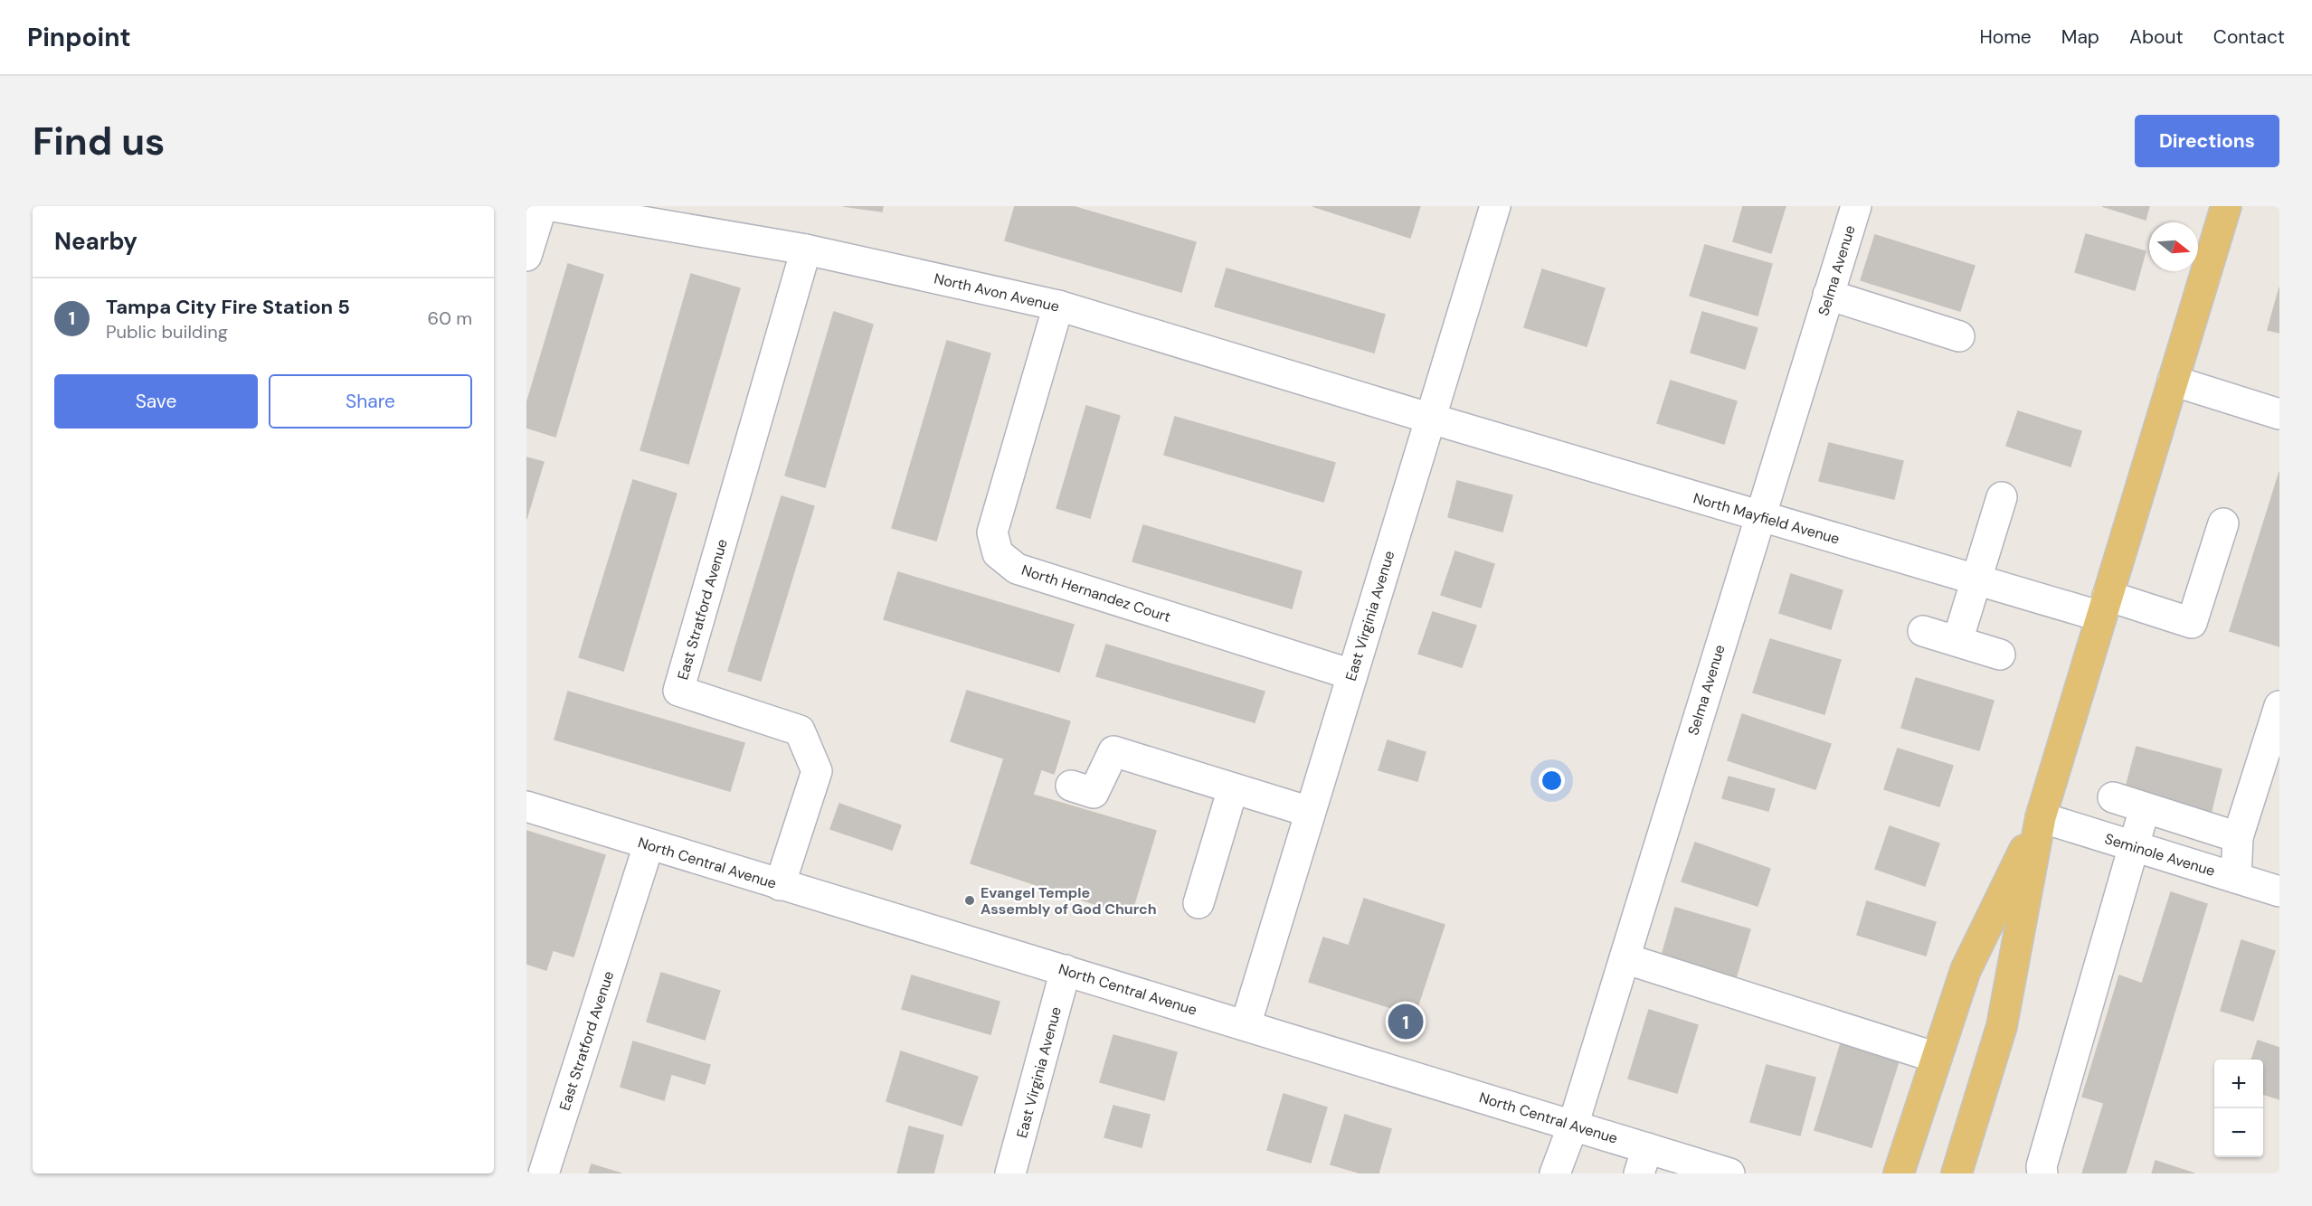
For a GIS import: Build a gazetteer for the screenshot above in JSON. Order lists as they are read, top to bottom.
{
  "streets": {
    "street": [
      "Selma Avenue",
      "North Avon Avenue",
      "North Mayfield Avenue",
      "North Hernandez Court",
      "East Stratford Avenue",
      "East Virginia Avenue",
      "Seminole Avenue",
      "North Central Avenue"
    ]
  },
  "crossings": [
    ["Selma Avenue", "North Mayfield Avenue"],
    ["Selma Avenue", "North Central Avenue"],
    ["North Avon Avenue", "North Mayfield Avenue"],
    ["North Avon Avenue", "North Hernandez Court"],
    ["North Avon Avenue", "East Stratford Avenue"],
    ["North Avon Avenue", "East Virginia Avenue"],
    ["North Mayfield Avenue", "East Virginia Avenue"],
    ["North Hernandez Court", "East Virginia Avenue"],
    ["East Stratford Avenue", "North Central Avenue"],
    ["East Virginia Avenue", "North Central Avenue"]
  ],
  "places": ["Evangel Temple Assembly of God Church"],
  "north": "right",
  "page": {
    "header": "Pinpoint",
    "nav": [
      "Home",
      "Map",
      "About",
      "Contact"
    ],
    "buttons": [
      "Directions",
      ["Save", "Share"]
    ],
    "title": "Find us",
    "heading": "Nearby",
    "list": [
      {
        "mark": "1",
        "name": "Tampa City Fire Station 5",
        "note": "Public building",
        "value": "60 m"
      }
    ],
    "pins": "1",
    "map_buttons": ["+", "−"]
  }
}
